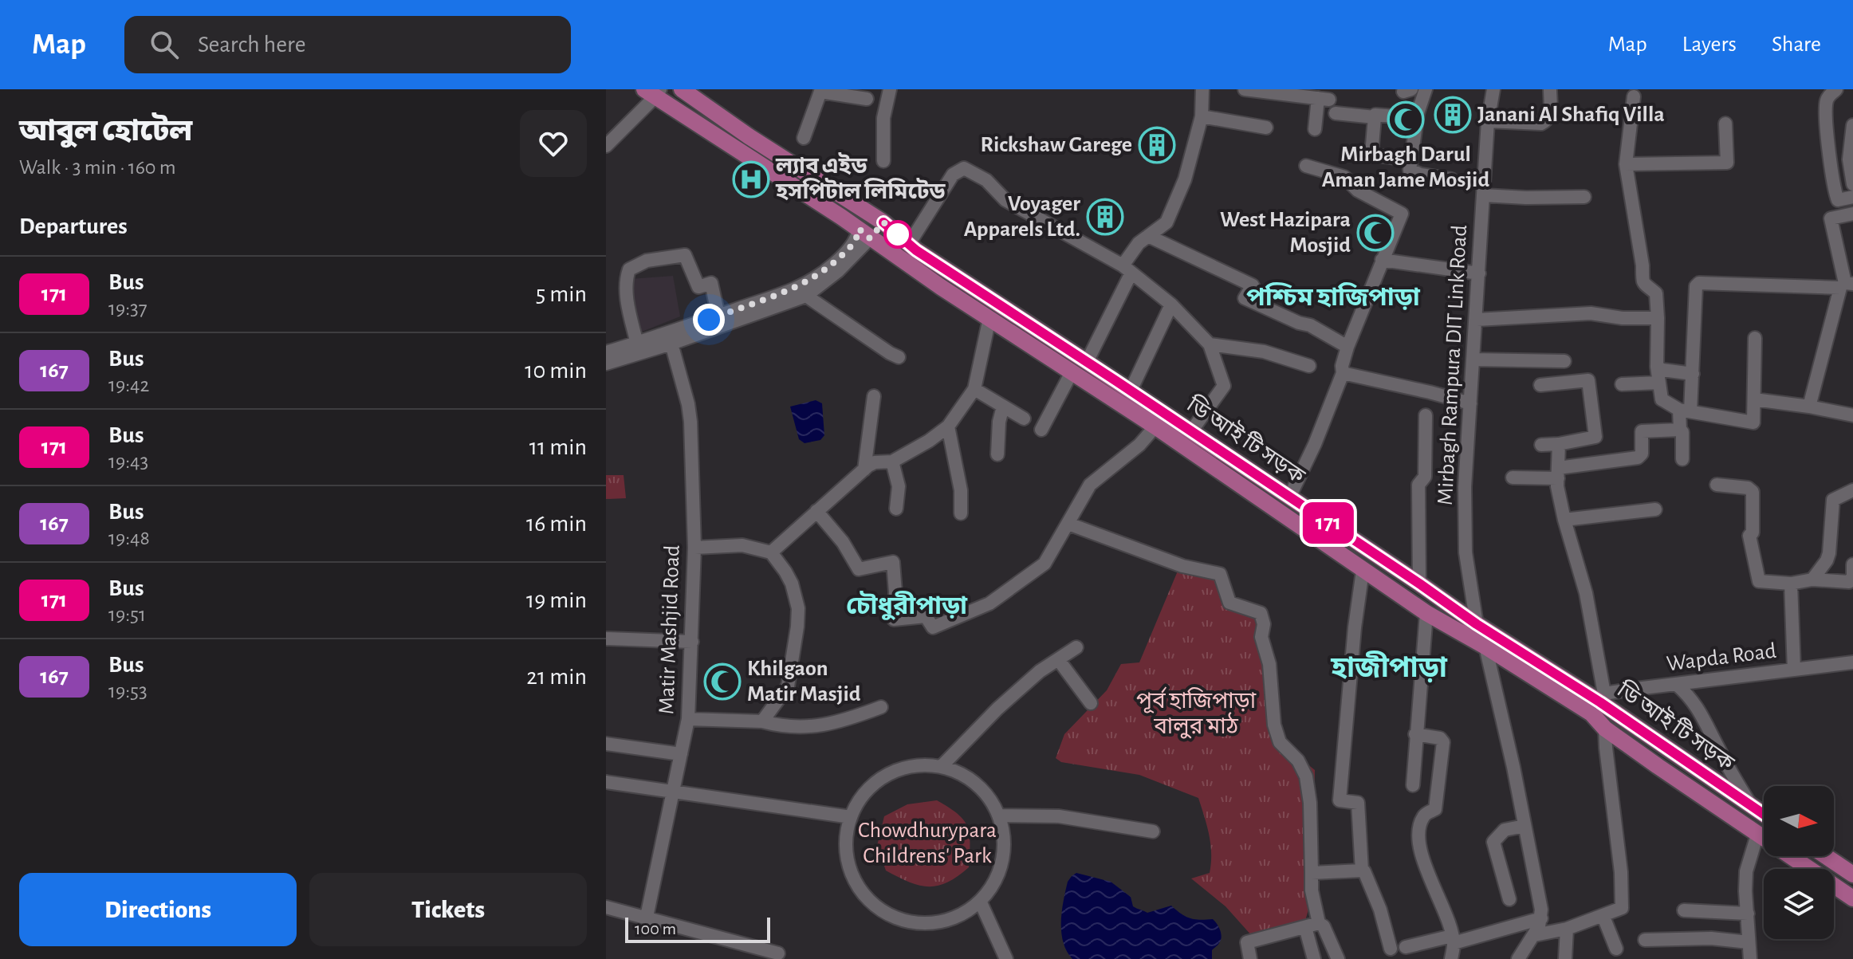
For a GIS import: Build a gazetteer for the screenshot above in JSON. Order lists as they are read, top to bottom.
{
  "streets": {
    "main road": ["ডি আই টি সড়ক"],
    "street": ["Mirbagh Rampura DIT Link Road", "Matir Mashjid Road", "Wapda Road"]
  },
  "crossings": [
    ["Mirbagh Rampura DIT Link Road", "ডি আই টি সড়ক"],
    ["ডি আই টি সড়ক", "Wapda Road"]
  ],
  "districts": ["পশ্চিম হাজিপাড়া", "চৌধুরীপাড়া", "হাজীপাড়া"],
  "parks": ["পূর্ব হাজিপাড়া বালুর মাঠ", "Chowdhurypara Childrens' Park"],
  "places": {
    "building": ["Janani Al Shafiq Villa", "Rickshaw Garege", "Voyager Apparels Ltd."],
    "mosque": ["Mirbagh Darul Aman Jame Mosjid", "West Hazipara Mosjid", "Khilgaon Matir Masjid"],
    "hospital": ["ল্যাব এইড হসপিটাল লিমিটেড"]
  },
  "lines": ["bus line 171"],
  "scale_bar": "100 m",
  "north": "right",
  "page": {
    "header": "Map",
    "search": "Search here",
    "nav": ["Map", "Layers", "Share"],
    "heading": [
      ["আবুল হোটেল", "Walk · 3 min · 160 m"],
      "Departures"
    ],
    "on_map": "171",
    "list": [
      {
        "mark": "171",
        "name": "Bus",
        "note": "19:37",
        "value": "5 min"
      },
      {
        "mark": "167",
        "name": "Bus",
        "note": "19:42",
        "value": "10 min"
      },
      {
        "mark": "171",
        "name": "Bus",
        "note": "19:43",
        "value": "11 min"
      },
      {
        "mark": "167",
        "name": "Bus",
        "note": "19:48",
        "value": "16 min"
      },
      {
        "mark": "171",
        "name": "Bus",
        "note": "19:51",
        "value": "19 min"
      },
      {
        "mark": "167",
        "name": "Bus",
        "note": "19:53",
        "value": "21 min"
      }
    ],
    "buttons": ["Directions", "Tickets"],
    "scale": "100 m"
  }
}
